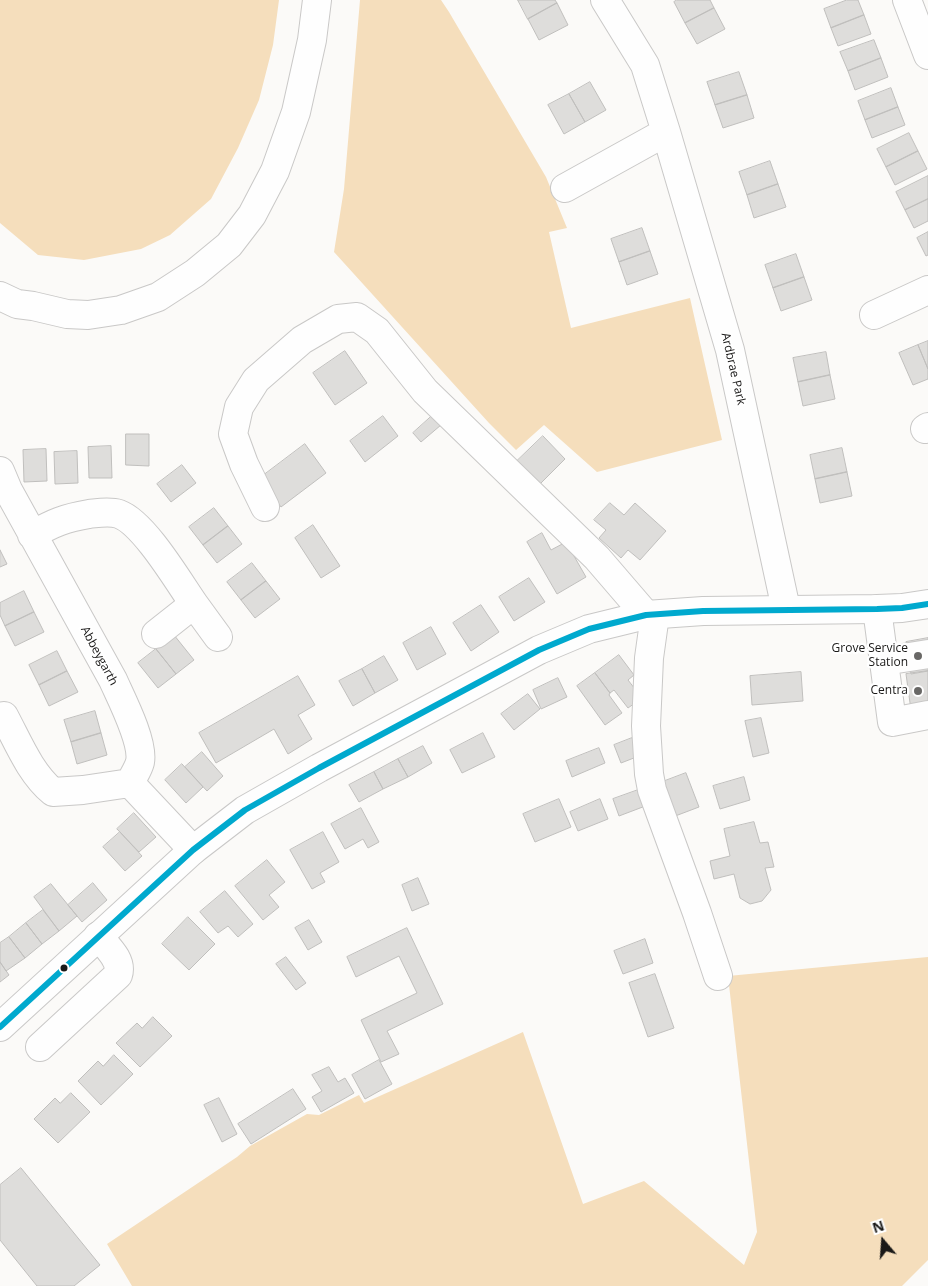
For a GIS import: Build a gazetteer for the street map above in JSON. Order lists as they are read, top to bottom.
{
  "streets": {
    "main road": ["Ardbrae Park", "Abbeygarth"]
  },
  "places": ["Grove Service Station", "Centra"],
  "north": "top"
}
